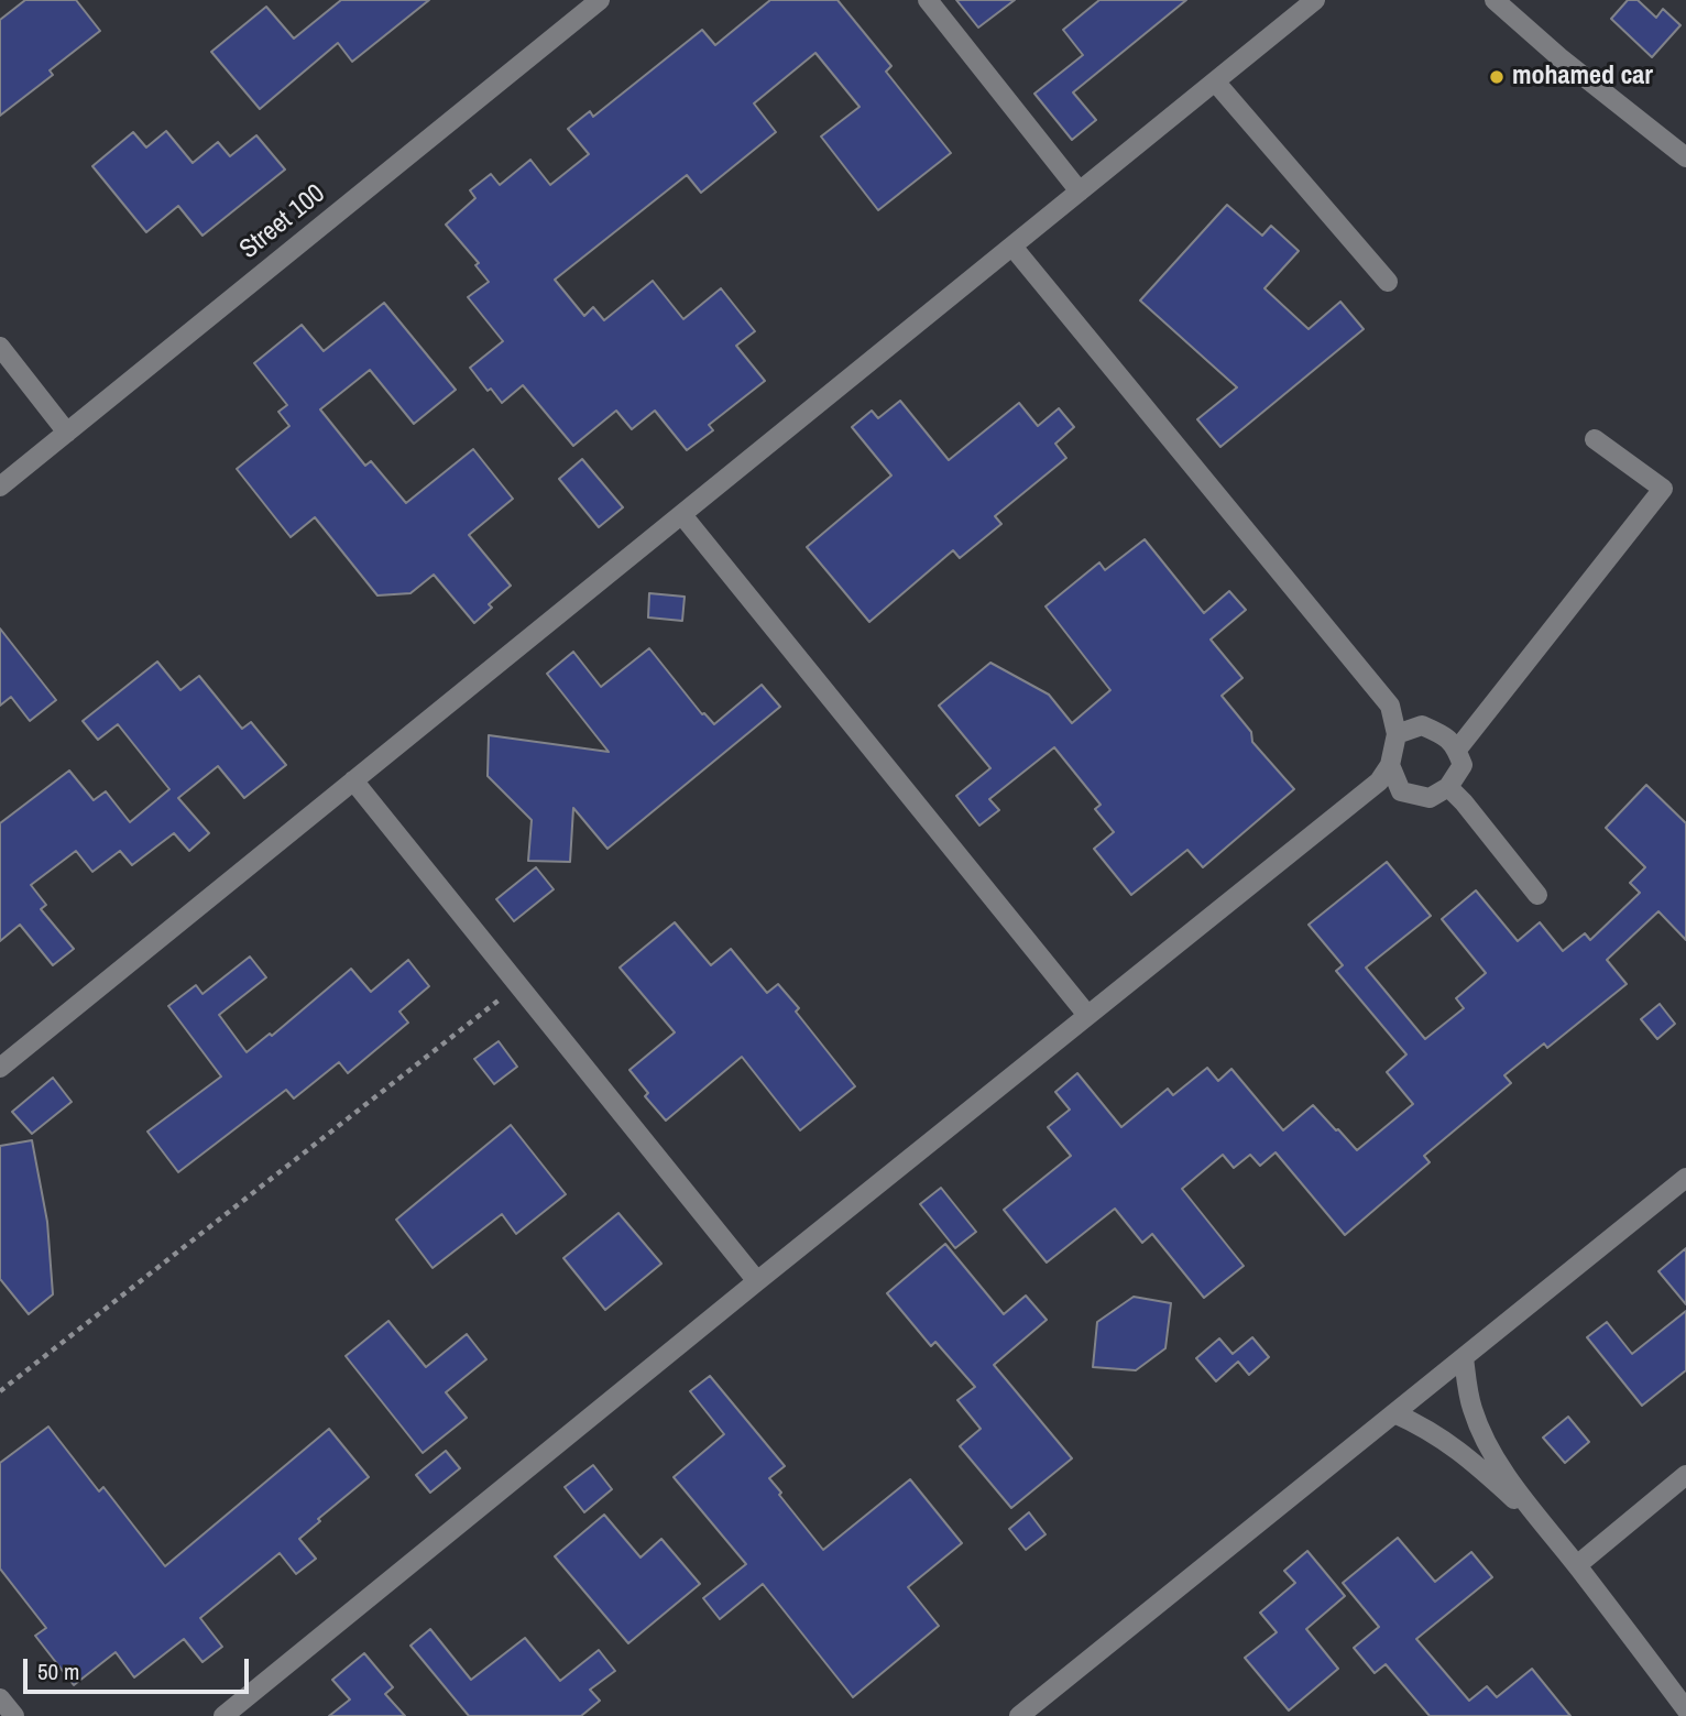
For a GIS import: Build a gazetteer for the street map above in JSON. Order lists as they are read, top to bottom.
{
  "streets": {
    "street": ["Street 100"]
  },
  "places": ["mohamed car"],
  "scale_bar": "50 m"
}
